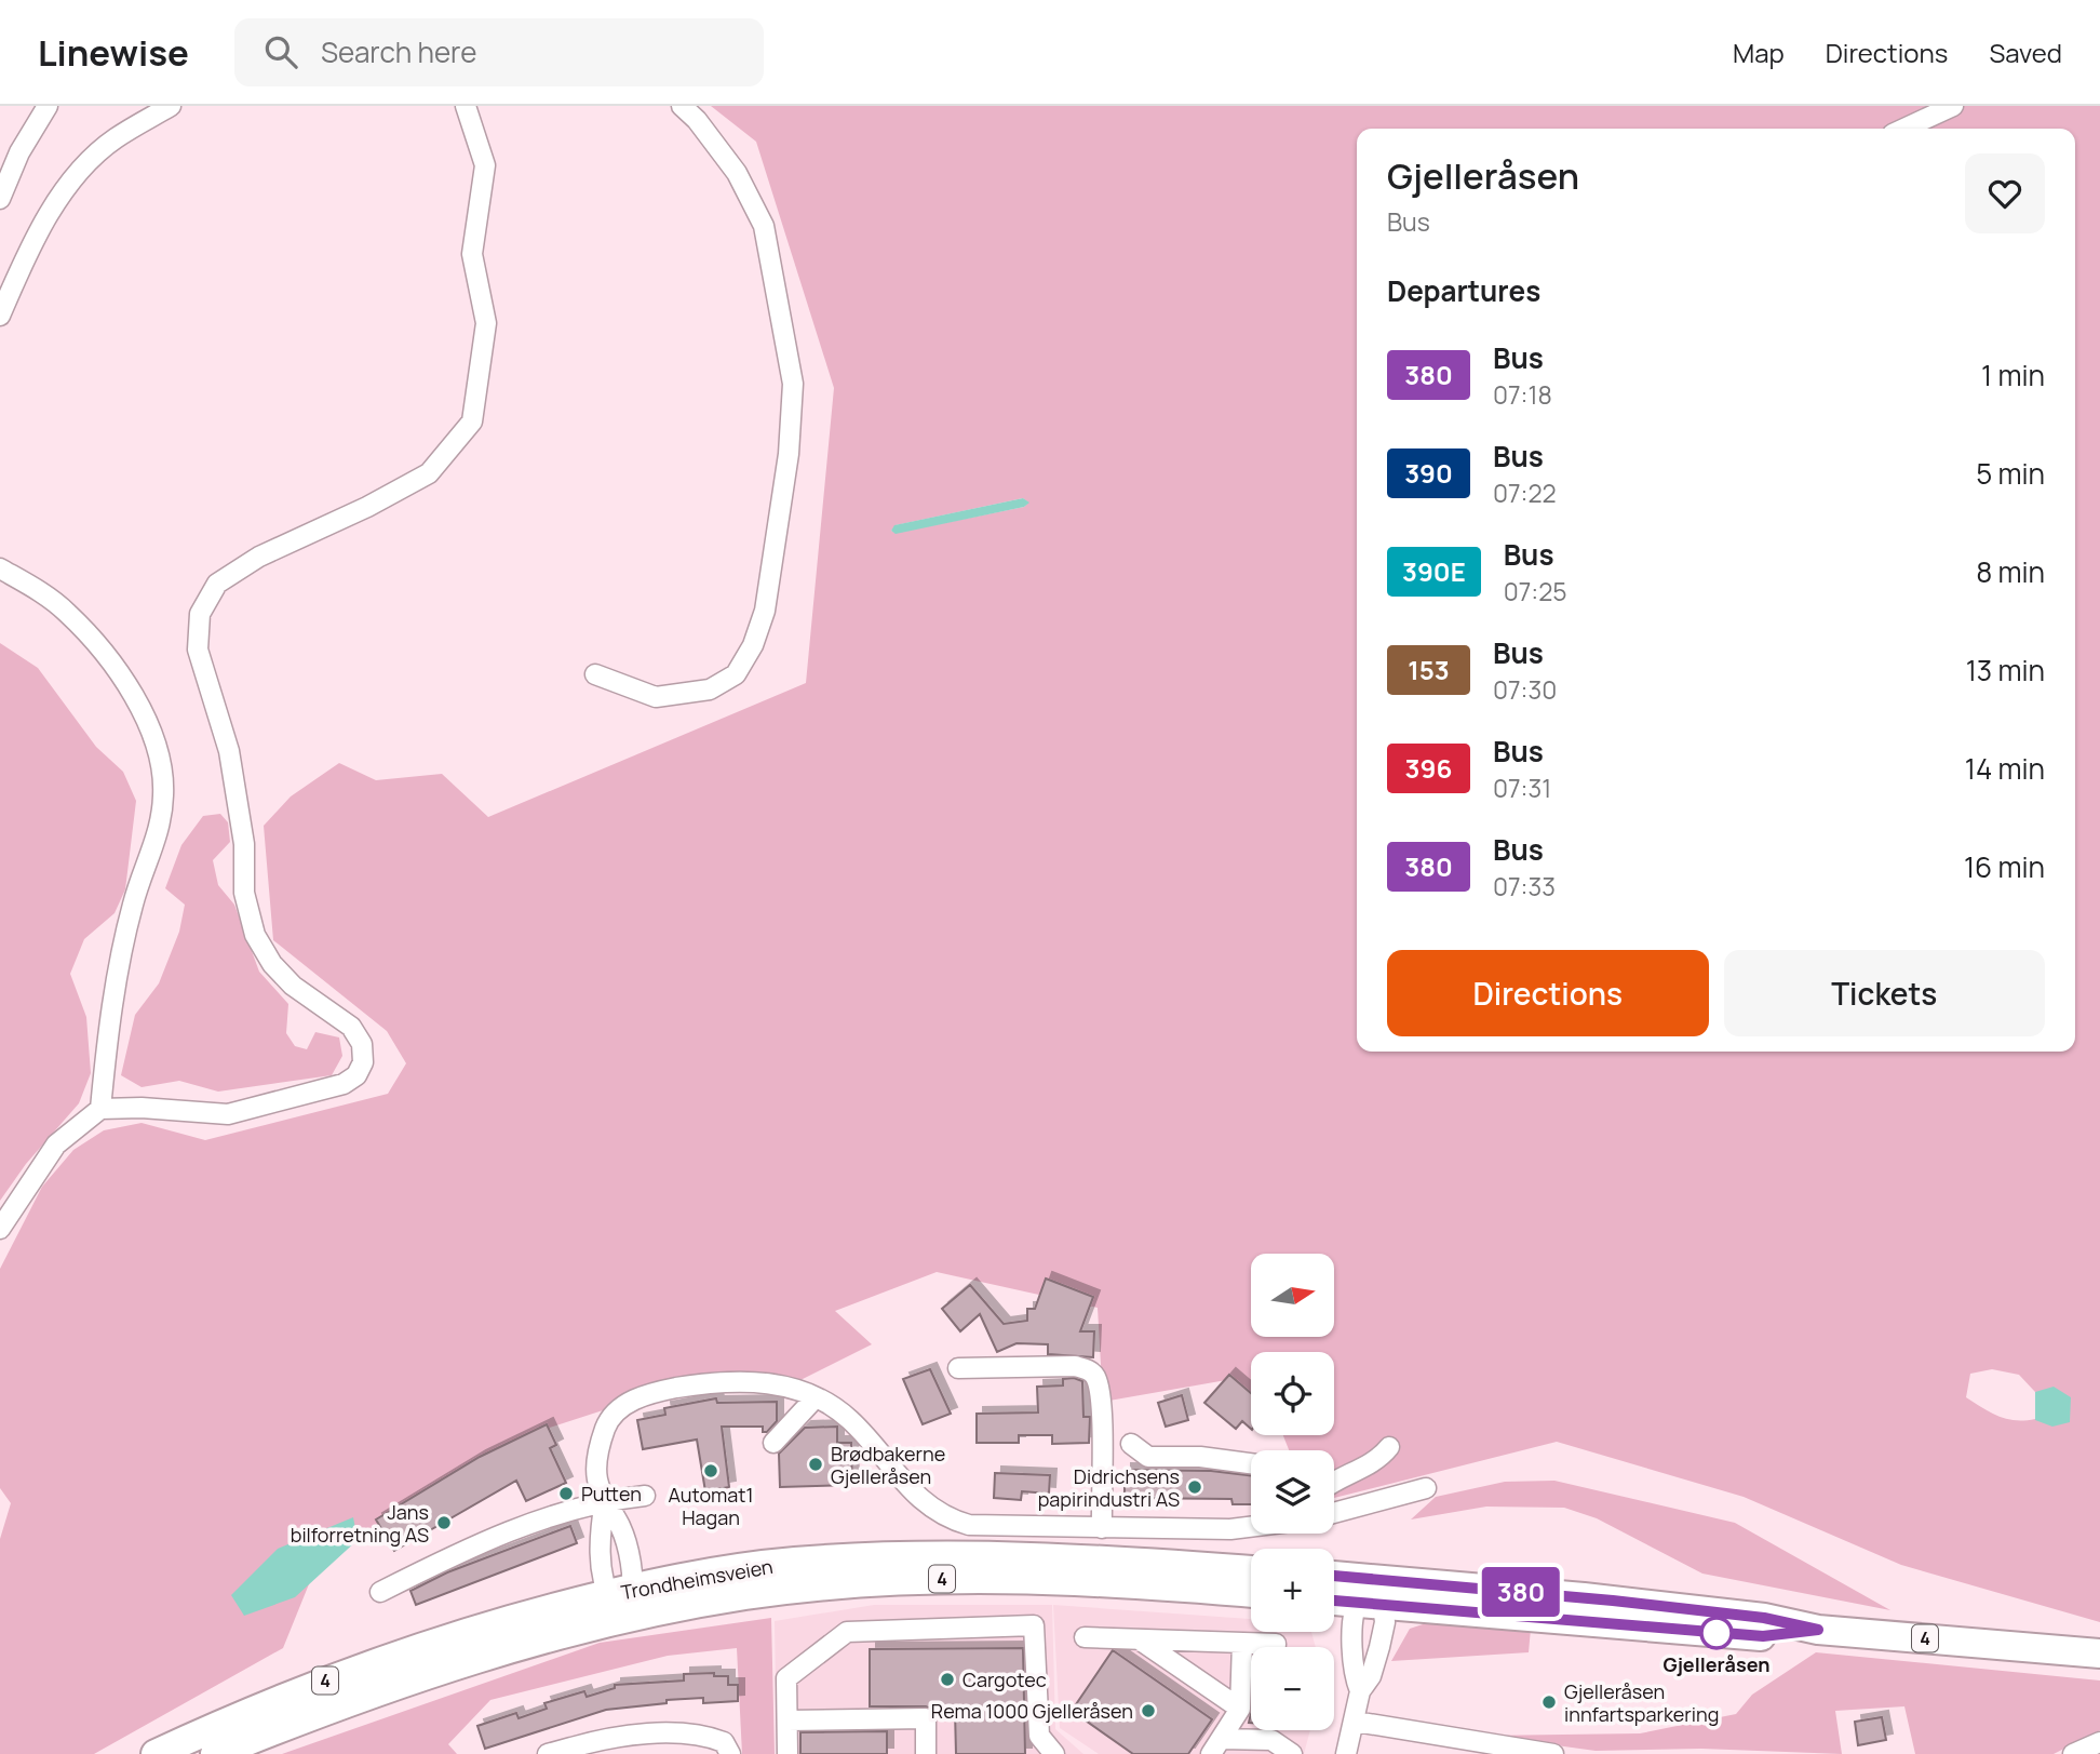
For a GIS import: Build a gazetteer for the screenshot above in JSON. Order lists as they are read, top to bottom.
{
  "streets": {
    "highway": ["Trondheimsveien", "4"]
  },
  "places": [
    "Brødbakerne Gjelleråsen",
    "Automat1 Hagan",
    "Didrichsens papirindustri AS",
    "Putten",
    "Jans bilforretning AS",
    "Gjelleråsen",
    "Cargotec",
    "Gjelleråsen innfartsparkering",
    "Rema 1000 Gjelleråsen"
  ],
  "lines": ["bus line 380"],
  "north": "right",
  "page": {
    "header": "Linewise",
    "search": "Search here",
    "nav": ["Map", "Directions", "Saved"],
    "on_map": "380",
    "heading": [
      ["Gjelleråsen", "Bus"],
      "Departures"
    ],
    "list": [
      {
        "mark": "380",
        "name": "Bus",
        "note": "07:18",
        "value": "1 min"
      },
      {
        "mark": "390",
        "name": "Bus",
        "note": "07:22",
        "value": "5 min"
      },
      {
        "mark": "390E",
        "name": "Bus",
        "note": "07:25",
        "value": "8 min"
      },
      {
        "mark": "153",
        "name": "Bus",
        "note": "07:30",
        "value": "13 min"
      },
      {
        "mark": "396",
        "name": "Bus",
        "note": "07:31",
        "value": "14 min"
      },
      {
        "mark": "380",
        "name": "Bus",
        "note": "07:33",
        "value": "16 min"
      }
    ],
    "buttons": ["Directions", "Tickets"],
    "map_buttons": ["+", "−"]
  }
}
